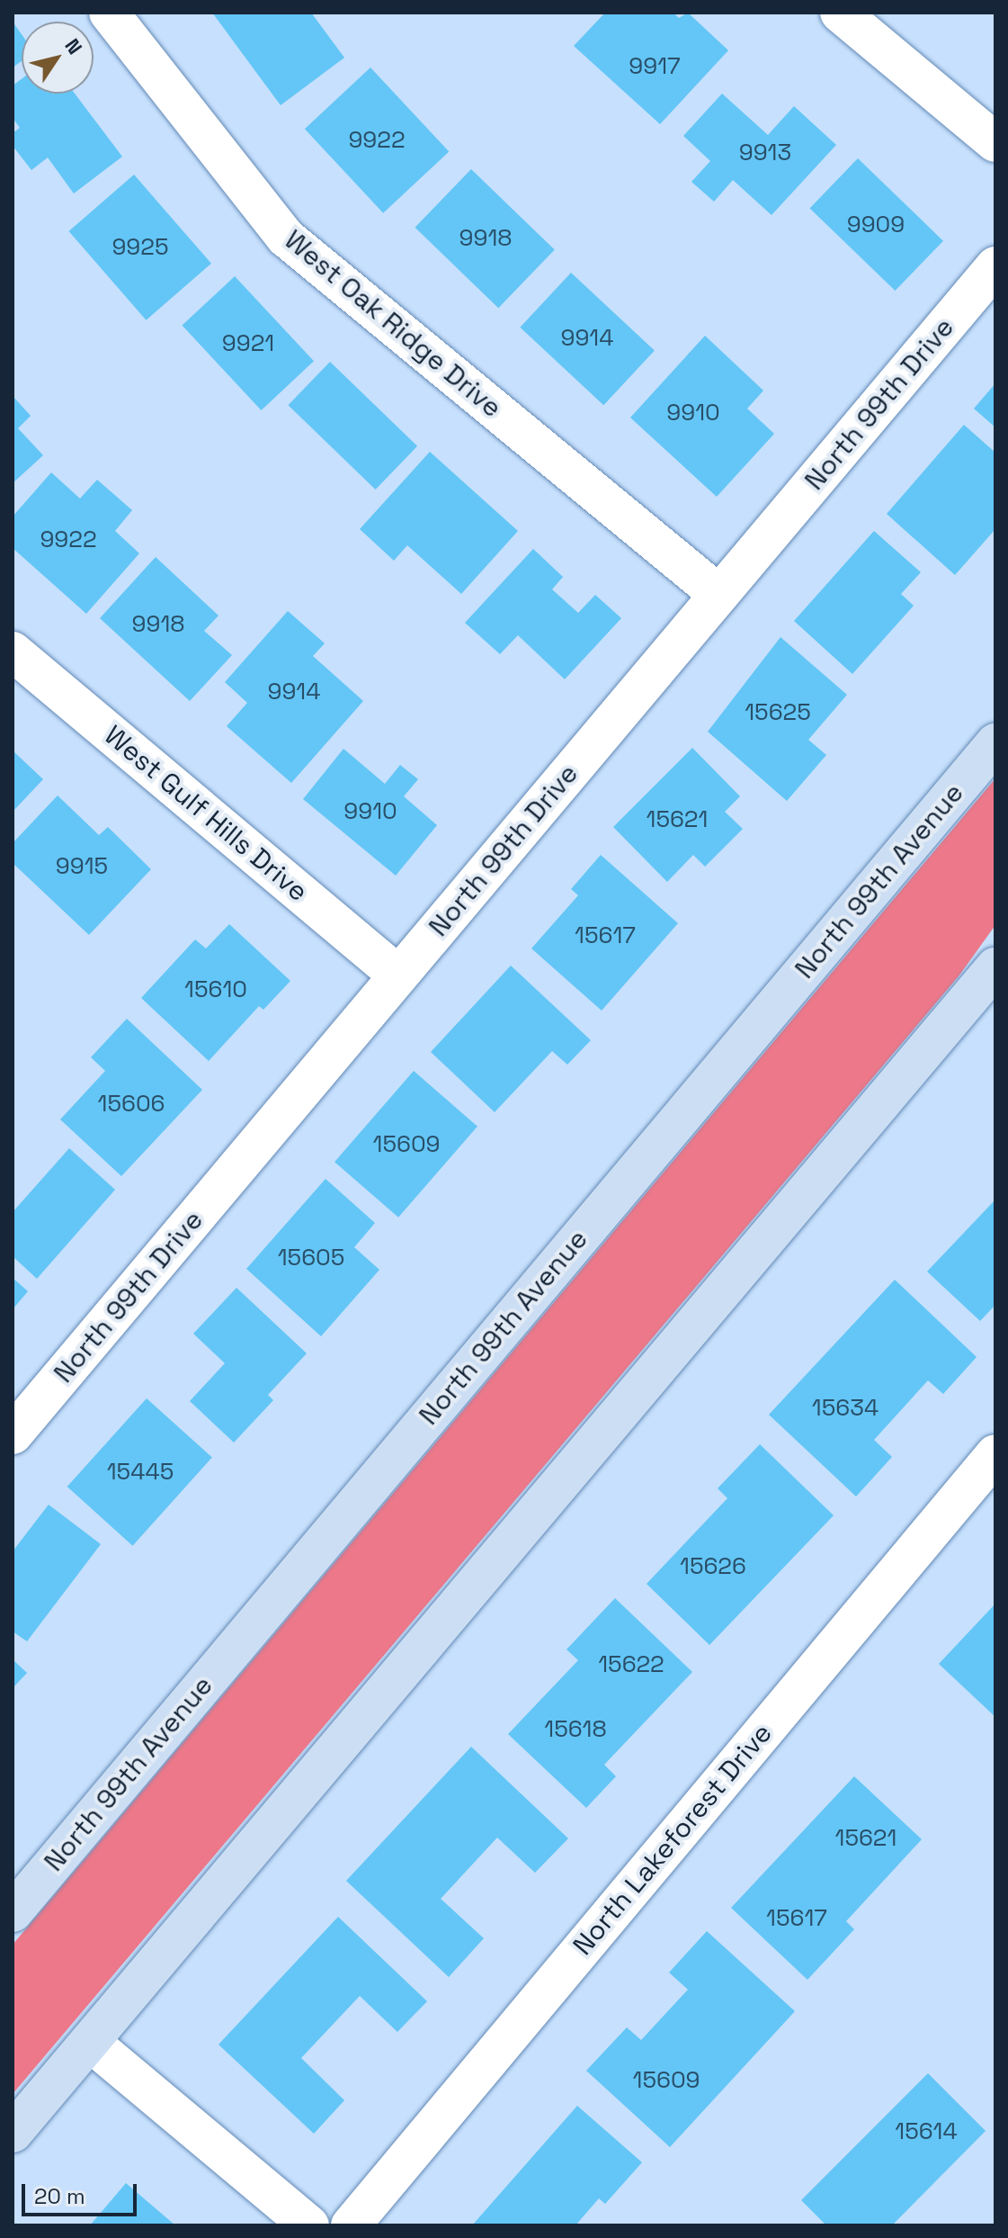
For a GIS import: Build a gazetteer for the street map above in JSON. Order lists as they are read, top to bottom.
{
  "streets": {
    "main road": ["North 99th Avenue"],
    "street": [
      "West Oak Ridge Drive",
      "North 99th Drive",
      "West Gulf Hills Drive",
      "North Lakeforest Drive"
    ]
  },
  "crossings": [
    ["West Oak Ridge Drive", "North 99th Drive"],
    ["North 99th Drive", "West Gulf Hills Drive"]
  ],
  "house_numbers": [
    "9917",
    "9922",
    "9913",
    "9909",
    "9918",
    "9925",
    "9914",
    "9921",
    "9910",
    "9922",
    "9918",
    "9914",
    "15625",
    "9910",
    "15621",
    "9915",
    "15617",
    "15610",
    "15606",
    "15609",
    "15605",
    "15634",
    "15445",
    "15626",
    "15622",
    "15618",
    "15621",
    "15617",
    "15609",
    "15614"
  ],
  "scale_bar": "20 m",
  "north": "top right"
}
